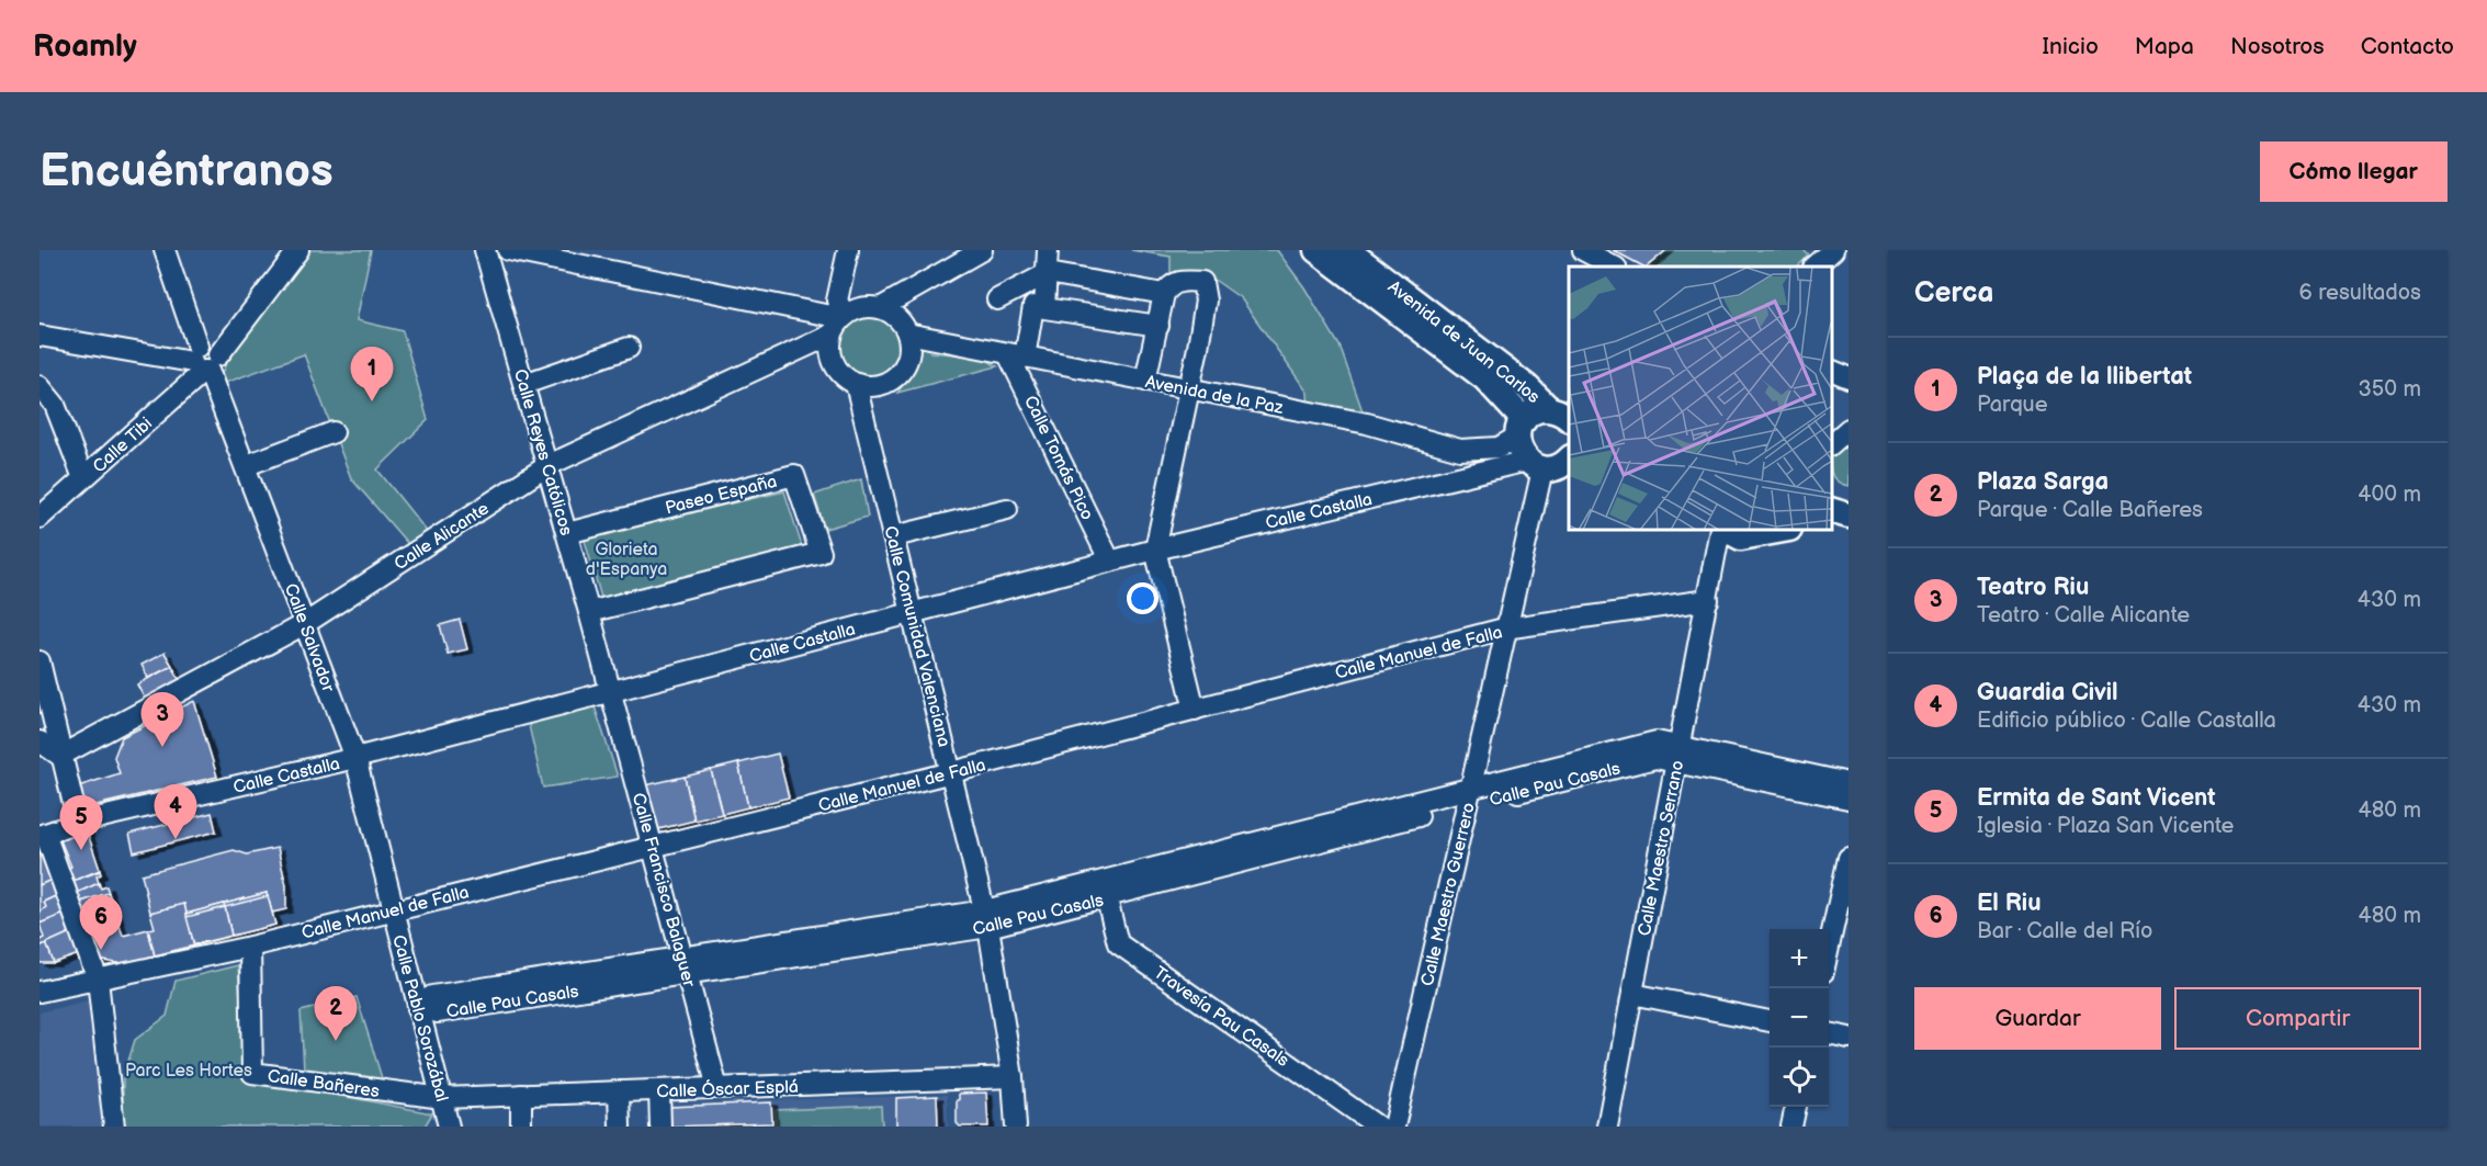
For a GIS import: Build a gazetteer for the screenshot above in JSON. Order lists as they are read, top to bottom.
{
  "streets": {
    "main road": ["Avenida de Juan Carlos"],
    "street": [
      "Avenida de la Paz",
      "Calle Tibi",
      "Calle Reyes Católicos",
      "Calle Tomás Pico",
      "Paseo España",
      "Calle Castalla",
      "Calle Alicante",
      "Calle Comunidad Valenciana",
      "Calle Salvador",
      "Calle Manuel de Falla",
      "Calle Pau Casals",
      "Calle Maestro Serrano",
      "Calle Francisco Balaguer",
      "Calle Maestro Guerrero",
      "Travesía Pau Casals",
      "Calle Pablo Sorozábal",
      "Calle Bañeres",
      "Calle Óscar Esplá"
    ]
  },
  "crossings": [
    ["Avenida de Juan Carlos", "Avenida de la Paz"],
    ["Avenida de la Paz", "Calle Tomás Pico"],
    ["Avenida de la Paz", "Calle Alicante"],
    ["Avenida de la Paz", "Calle Comunidad Valenciana"],
    ["Calle Tibi", "Calle Salvador"],
    ["Calle Reyes Católicos", "Paseo España"],
    ["Calle Reyes Católicos", "Calle Castalla"],
    ["Calle Reyes Católicos", "Calle Alicante"],
    ["Calle Reyes Católicos", "Calle Francisco Balaguer"],
    ["Calle Tomás Pico", "Calle Castalla"],
    ["Calle Castalla", "Calle Comunidad Valenciana"],
    ["Calle Castalla", "Calle Salvador"],
    ["Calle Castalla", "Calle Francisco Balaguer"],
    ["Calle Castalla", "Calle Maestro Guerrero"],
    ["Calle Alicante", "Calle Comunidad Valenciana"],
    ["Calle Alicante", "Calle Salvador"],
    ["Calle Comunidad Valenciana", "Calle Manuel de Falla"],
    ["Calle Comunidad Valenciana", "Calle Pau Casals"],
    ["Calle Comunidad Valenciana", "Calle Óscar Esplá"],
    ["Calle Salvador", "Calle Manuel de Falla"],
    ["Calle Salvador", "Calle Pablo Sorozábal"],
    ["Calle Manuel de Falla", "Calle Maestro Serrano"],
    ["Calle Manuel de Falla", "Calle Francisco Balaguer"],
    ["Calle Manuel de Falla", "Calle Maestro Guerrero"],
    ["Calle Manuel de Falla", "Calle Pablo Sorozábal"],
    ["Calle Manuel de Falla", "Calle Bañeres"],
    ["Calle Pau Casals", "Calle Maestro Serrano"],
    ["Calle Pau Casals", "Calle Francisco Balaguer"],
    ["Calle Pau Casals", "Calle Maestro Guerrero"],
    ["Calle Pau Casals", "Travesía Pau Casals"],
    ["Calle Pau Casals", "Calle Pablo Sorozábal"],
    ["Calle Francisco Balaguer", "Calle Óscar Esplá"],
    ["Calle Pablo Sorozábal", "Calle Bañeres"],
    ["Calle Pablo Sorozábal", "Calle Óscar Esplá"],
    ["Calle Bañeres", "Calle Óscar Esplá"]
  ],
  "parks": ["Glorieta d'Espanya", "Parc Les Hortes"],
  "page": {
    "header": "Roamly",
    "nav": [
      "Inicio",
      "Mapa",
      "Nosotros",
      "Contacto"
    ],
    "buttons": [
      "Cómo llegar",
      ["Guardar", "Compartir"]
    ],
    "title": "Encuéntranos",
    "heading": ["Cerca", "6 resultados"],
    "list": [
      {
        "mark": "1",
        "name": "Plaça de la llibertat",
        "note": "Parque",
        "value": "350 m"
      },
      {
        "mark": "2",
        "name": "Plaza Sarga",
        "note": "Parque · Calle Bañeres",
        "value": "400 m"
      },
      {
        "mark": "3",
        "name": "Teatro Riu",
        "note": "Teatro · Calle Alicante",
        "value": "430 m"
      },
      {
        "mark": "4",
        "name": "Guardia Civil",
        "note": "Edificio público · Calle Castalla",
        "value": "430 m"
      },
      {
        "mark": "5",
        "name": "Ermita de Sant Vicent",
        "note": "Iglesia · Plaza San Vicente",
        "value": "480 m"
      },
      {
        "mark": "6",
        "name": "El Riu",
        "note": "Bar · Calle del Río",
        "value": "480 m"
      }
    ],
    "pins": [
      "1",
      "3",
      "4",
      "5",
      "6",
      "2"
    ],
    "map_buttons": ["+", "−"]
  }
}
